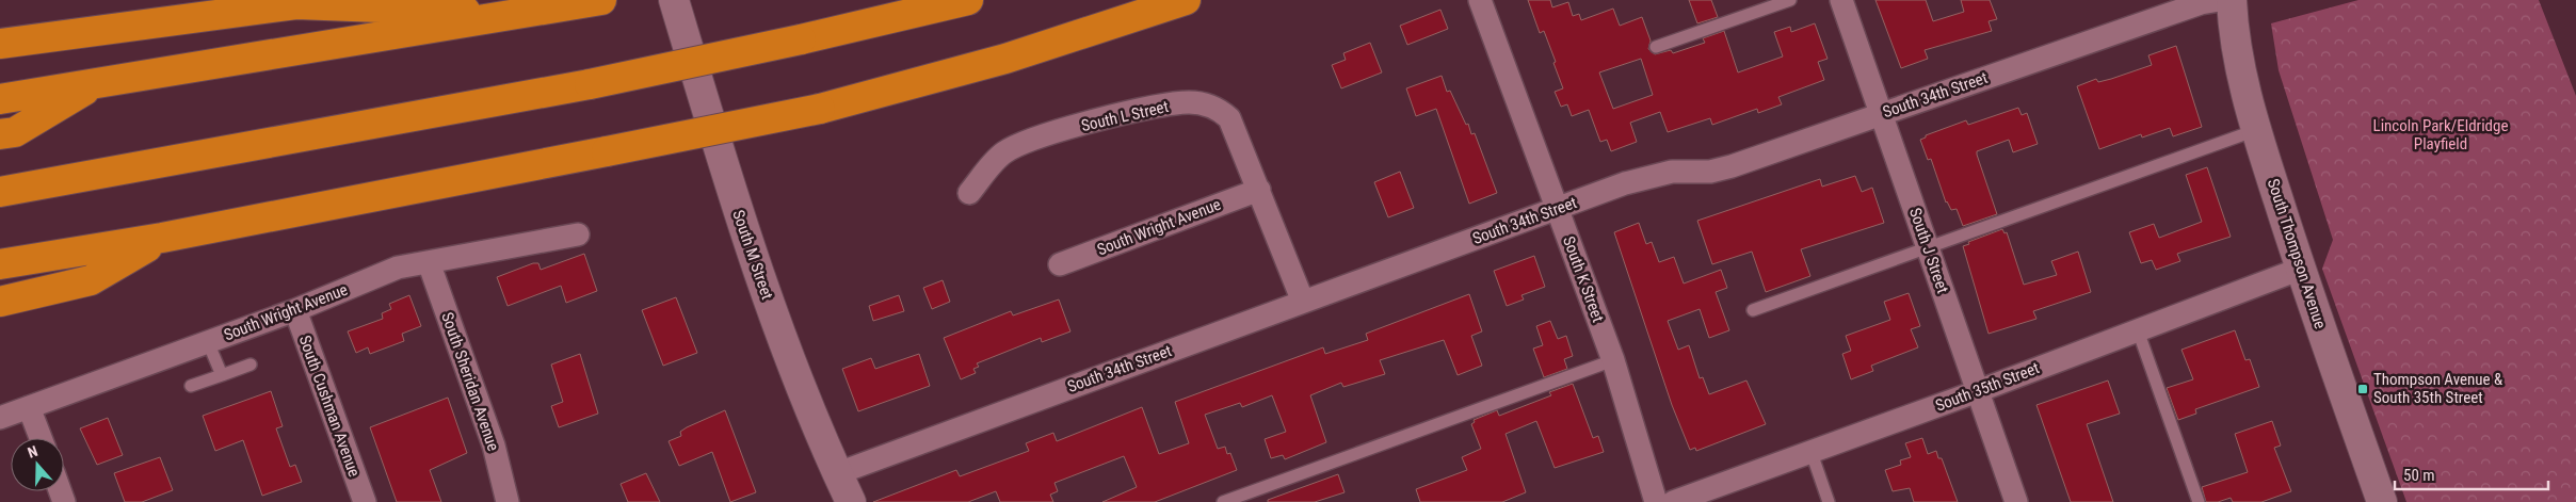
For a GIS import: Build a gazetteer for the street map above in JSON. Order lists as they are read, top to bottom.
{
  "streets": {
    "street": [
      "South 34th Street",
      "South L Street",
      "South Wright Avenue",
      "South J Street",
      "South Thompson Avenue",
      "South M Street",
      "South K Street",
      "South Sheridan Avenue",
      "South 35th Street",
      "South Cushman Avenue"
    ]
  },
  "crossings": [
    ["South 34th Street", "South L Street"],
    ["South 34th Street", "South J Street"],
    ["South 34th Street", "South M Street"],
    ["South 34th Street", "South K Street"],
    ["South L Street", "South Wright Avenue"],
    ["South Wright Avenue", "South Sheridan Avenue"],
    ["South Wright Avenue", "South Cushman Avenue"],
    ["South J Street", "South 35th Street"],
    ["South Thompson Avenue", "South 35th Street"]
  ],
  "parks": ["Lincoln Park/Eldridge Playfield"],
  "places": {
    "transit": ["Thompson Avenue & South 35th Street"]
  },
  "scale_bar": "50 m",
  "north": "top"
}
